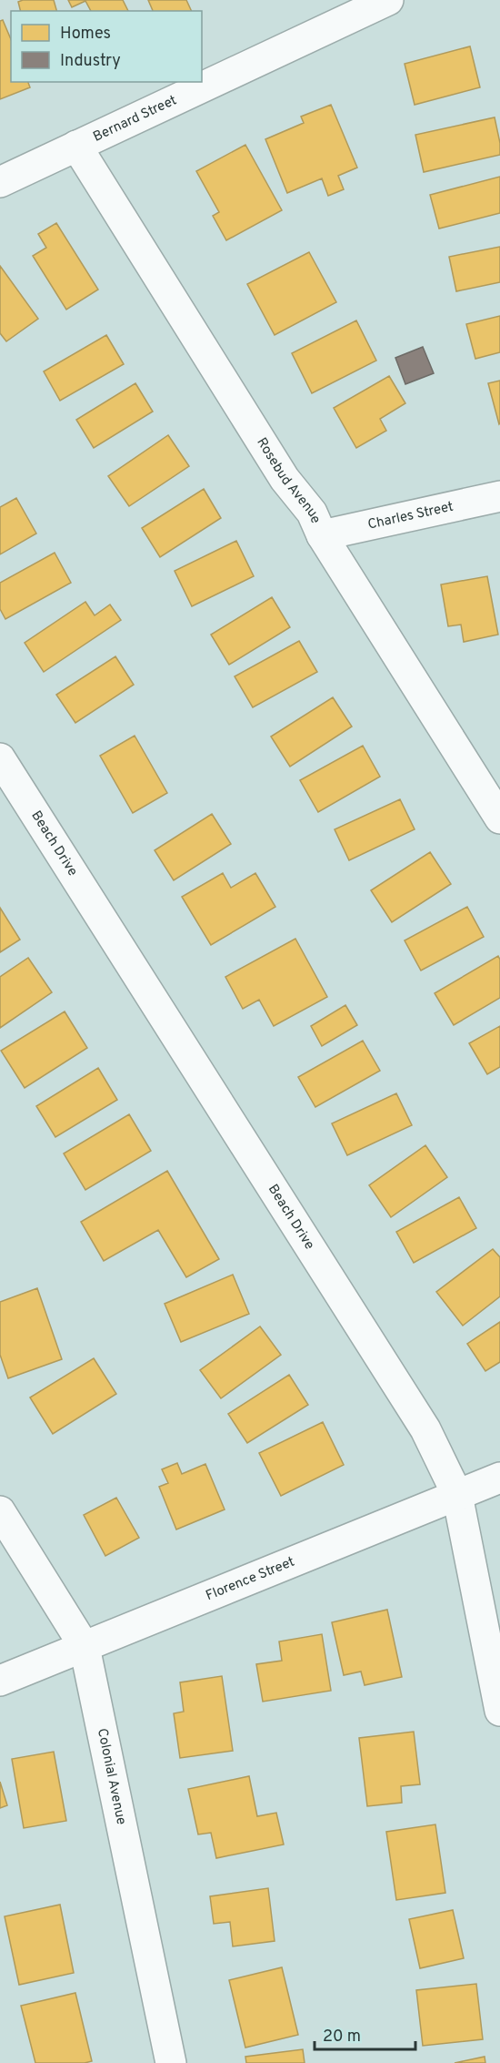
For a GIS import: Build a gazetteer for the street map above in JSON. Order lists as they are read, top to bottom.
{
  "streets": {
    "street": [
      "Bernard Street",
      "Rosebud Avenue",
      "Charles Street",
      "Beach Drive",
      "Florence Street",
      "Colonial Avenue"
    ]
  },
  "crossings": [
    ["Bernard Street", "Rosebud Avenue"],
    ["Rosebud Avenue", "Charles Street"],
    ["Beach Drive", "Florence Street"],
    ["Florence Street", "Colonial Avenue"]
  ],
  "legend": ["Homes", "Industry"],
  "scale_bar": "20 m"
}
